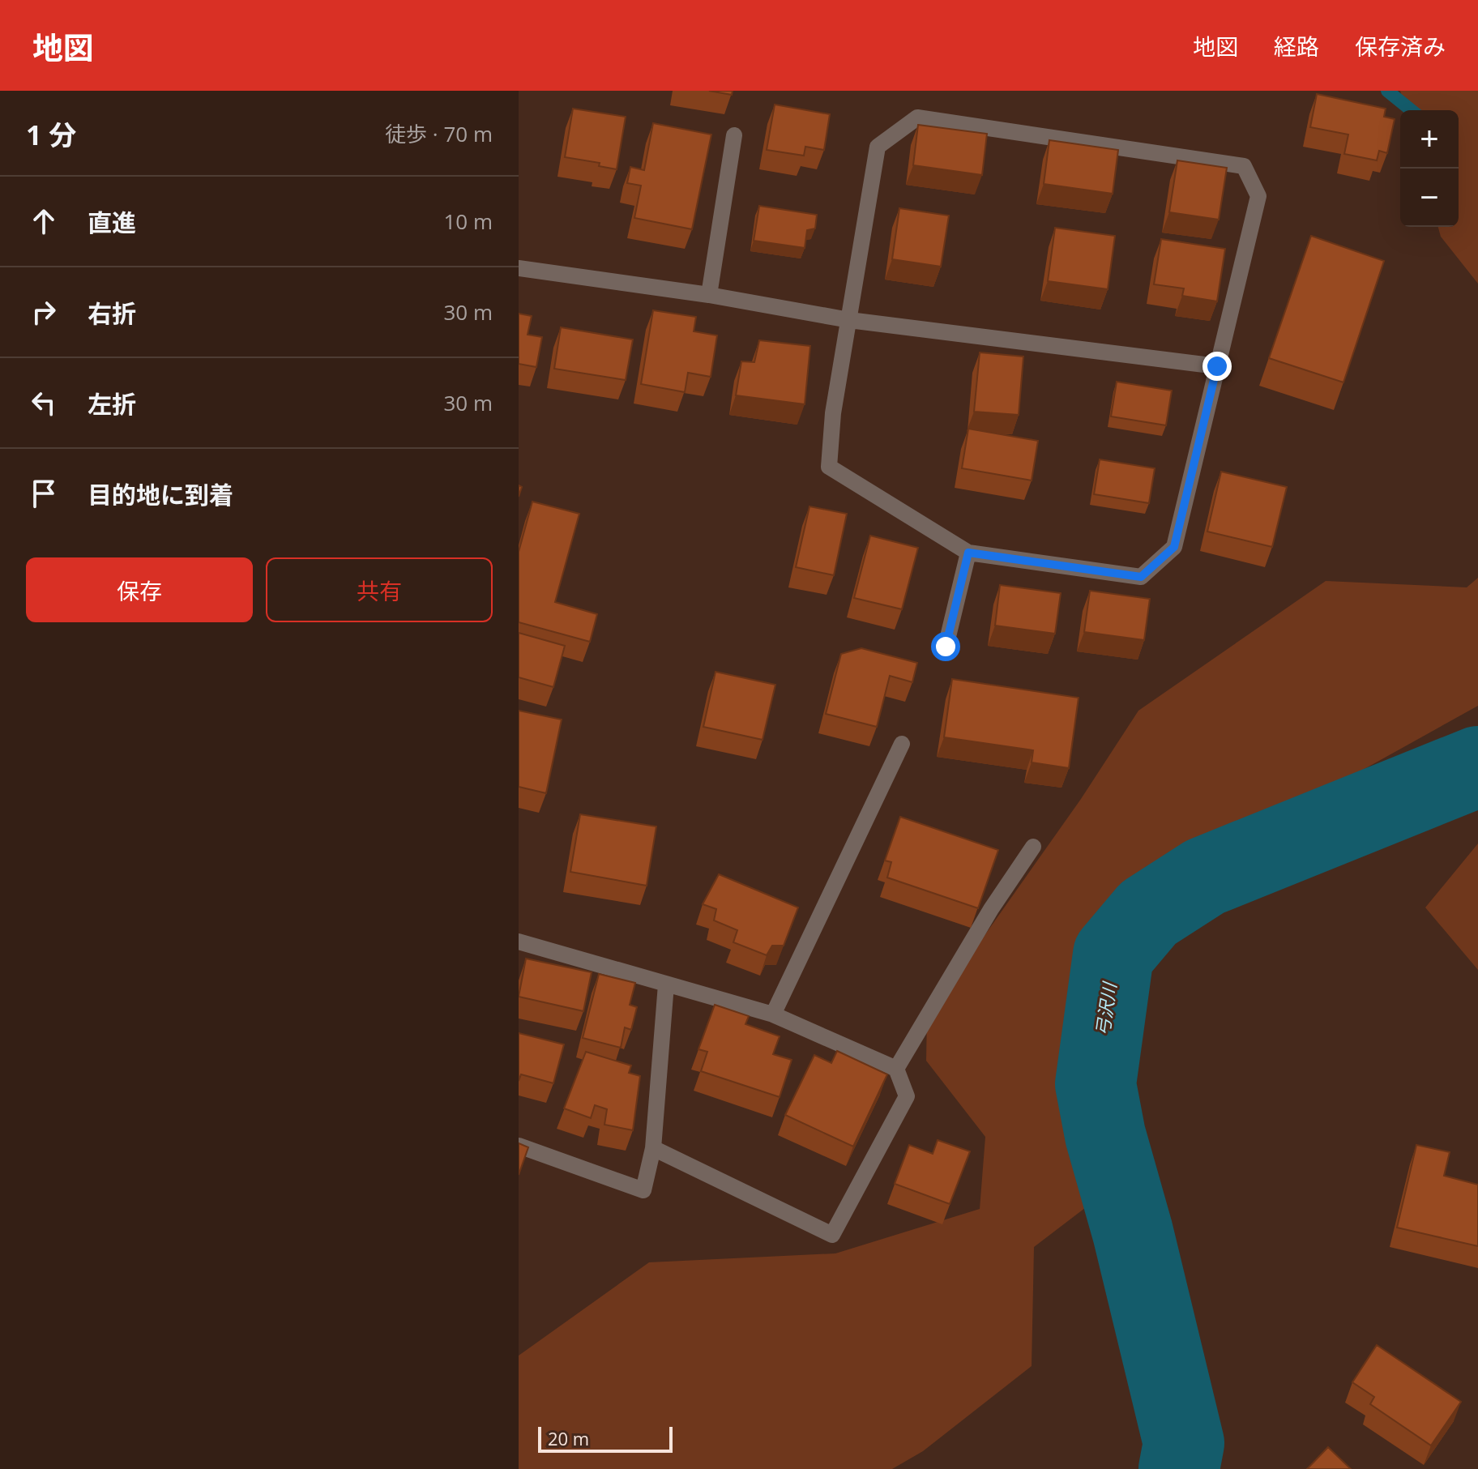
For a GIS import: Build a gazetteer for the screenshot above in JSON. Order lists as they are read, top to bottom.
{
  "water": ["弓沢川"],
  "scale_bar": "20 m",
  "page": {
    "header": "地図",
    "nav": ["地図", "経路", "保存済み"],
    "heading": ["1 分", "徒歩 · 70 m"],
    "map_buttons": ["+", "−"],
    "list": [
      ["直進", "10 m"],
      ["右折", "30 m"],
      ["左折", "30 m"],
      "目的地に到着"
    ],
    "buttons": ["保存", "共有"],
    "scale": "20 m"
  }
}
